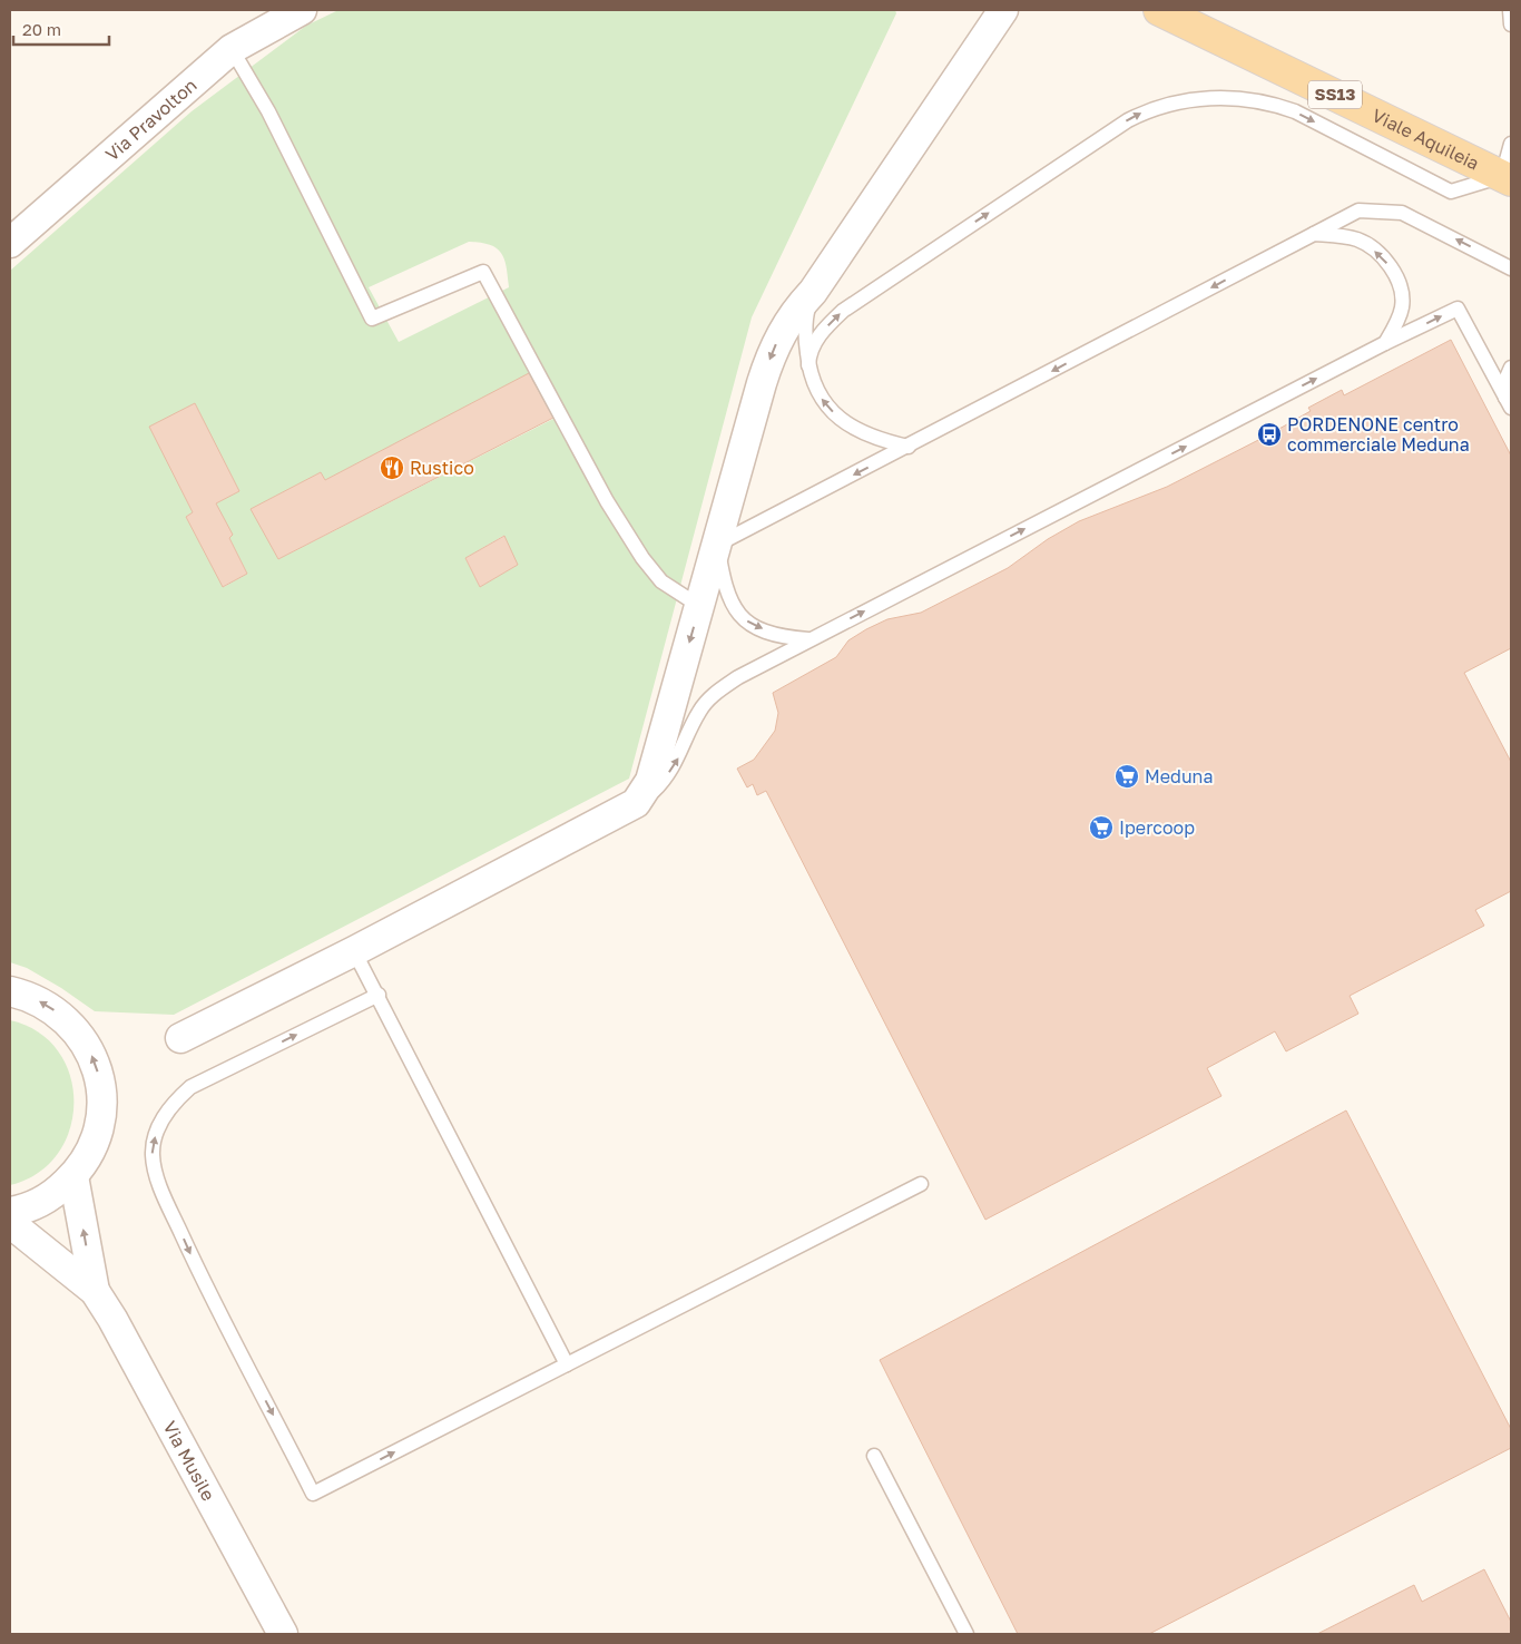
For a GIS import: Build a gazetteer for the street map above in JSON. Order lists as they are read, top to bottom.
{
  "streets": {
    "main road": ["SS13", "Viale Aquileia"],
    "street": ["Via Pravolton", "Via Musile"]
  },
  "places": {
    "bus stop": ["PORDENONE centro commerciale Meduna"],
    "restaurant": ["Rustico"],
    "supermarket": ["Meduna", "Ipercoop"]
  },
  "scale_bar": "20 m"
}
